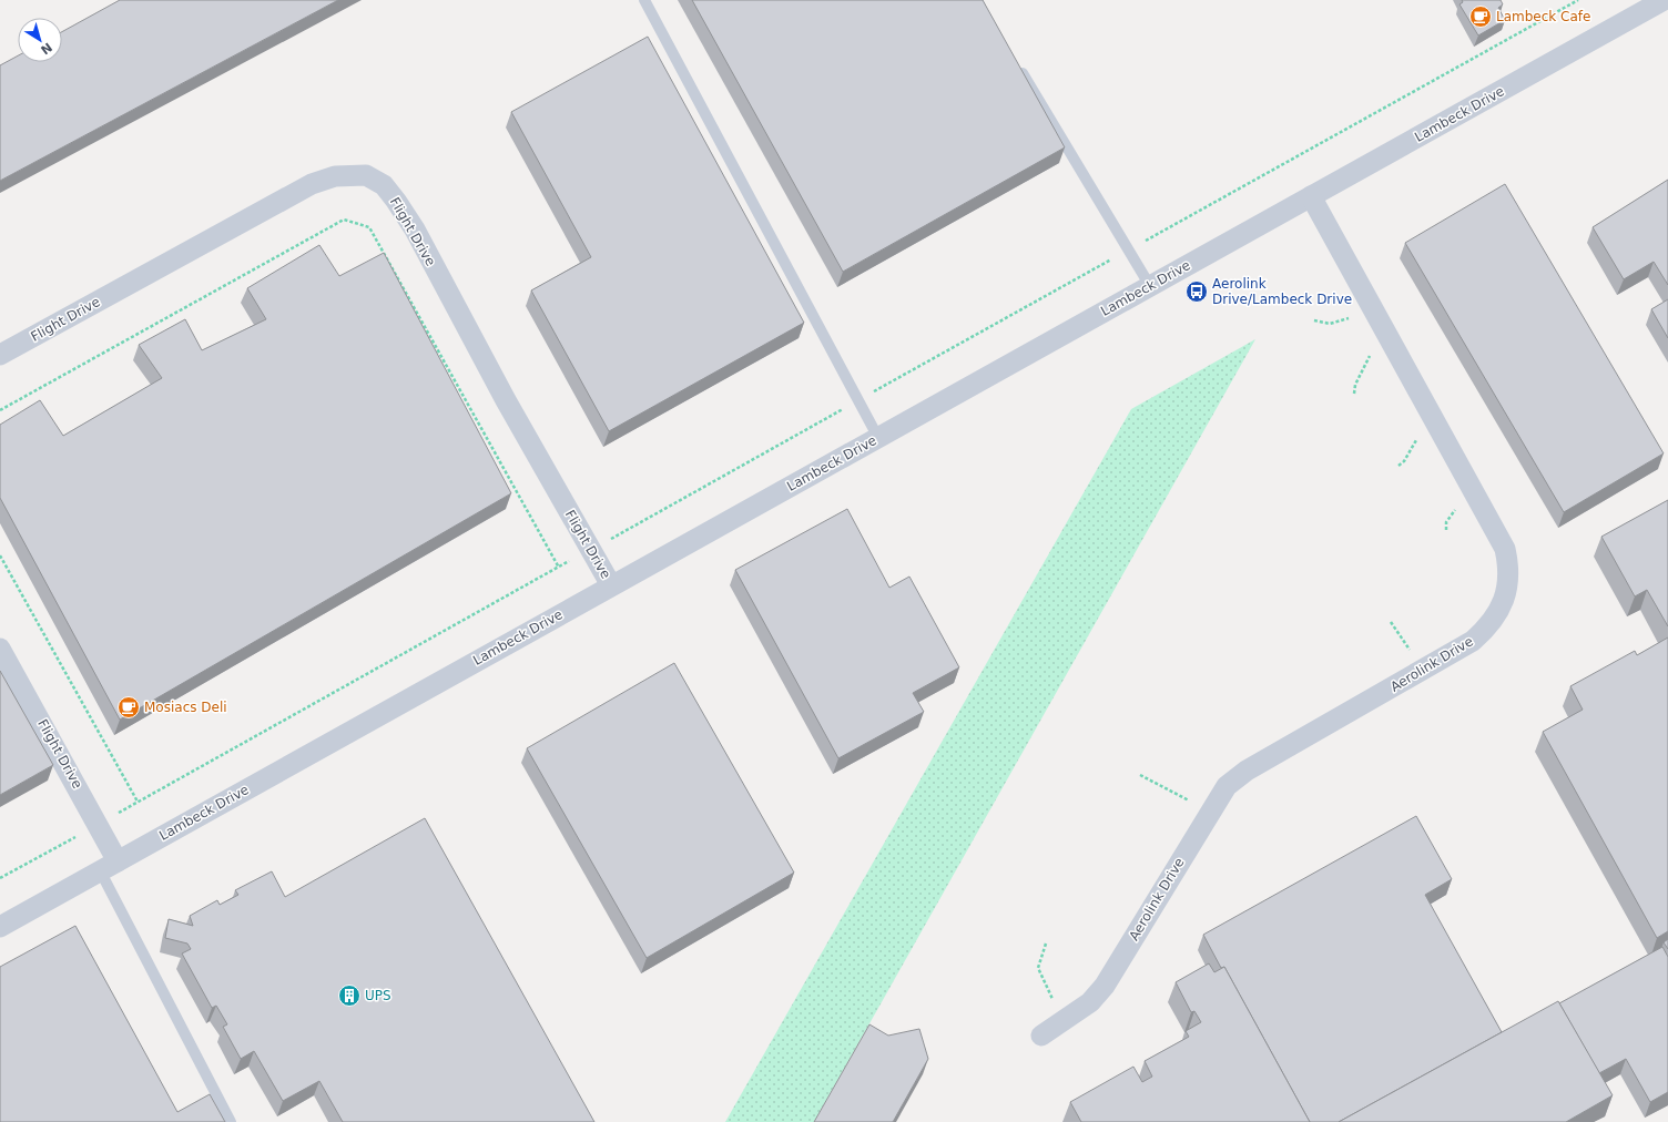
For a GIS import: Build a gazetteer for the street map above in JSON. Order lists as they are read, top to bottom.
{
  "streets": {
    "street": ["Lambeck Drive", "Flight Drive", "Aerolink Drive"]
  },
  "crossings": [
    ["Lambeck Drive", "Flight Drive"],
    ["Lambeck Drive", "Aerolink Drive"]
  ],
  "places": {
    "cafe": ["Lambeck Cafe", "Mosiacs Deli"],
    "bus stop": ["Aerolink Drive/Lambeck Drive"],
    "building": ["UPS"]
  },
  "north": "bottom right"
}
